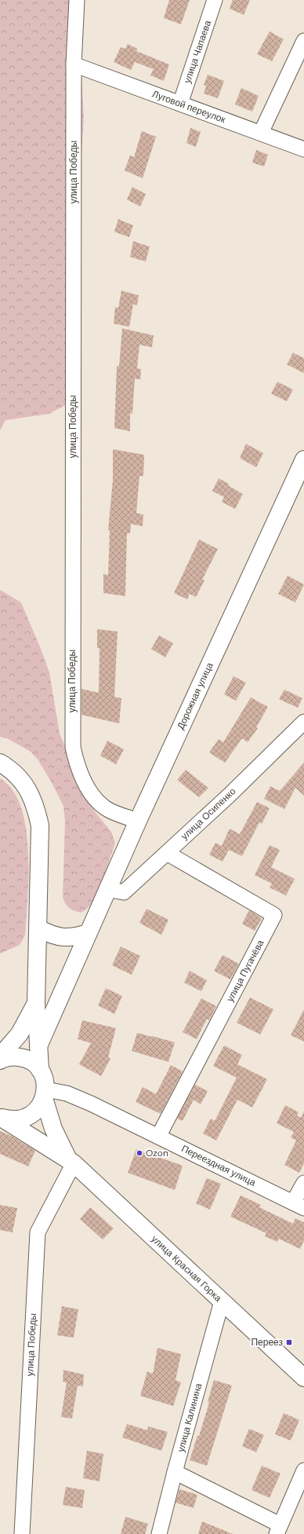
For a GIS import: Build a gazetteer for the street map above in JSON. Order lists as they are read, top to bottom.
{
  "streets": {
    "main road": ["Дорожная улица", "улица Красная Горка"],
    "street": [
      "улица Чапаева",
      "Луговой переулок",
      "улица Победы",
      "улица Осипенко",
      "улица Пугачёва",
      "Переездная улица",
      "улица Калинина"
    ]
  },
  "crossings": [
    ["улица Чапаева", "Луговой переулок"],
    ["Луговой переулок", "улица Победы"],
    ["улица Победы", "Дорожная улица"],
    ["улица Победы", "улица Красная Горка"],
    ["Дорожная улица", "улица Осипенко"],
    ["улица Осипенко", "улица Пугачёва"],
    ["улица Пугачёва", "Переездная улица"],
    ["улица Красная Горка", "улица Калинина"]
  ],
  "places": {
    "other": ["Ozon"],
    "transit": ["Переез"]
  }
}
